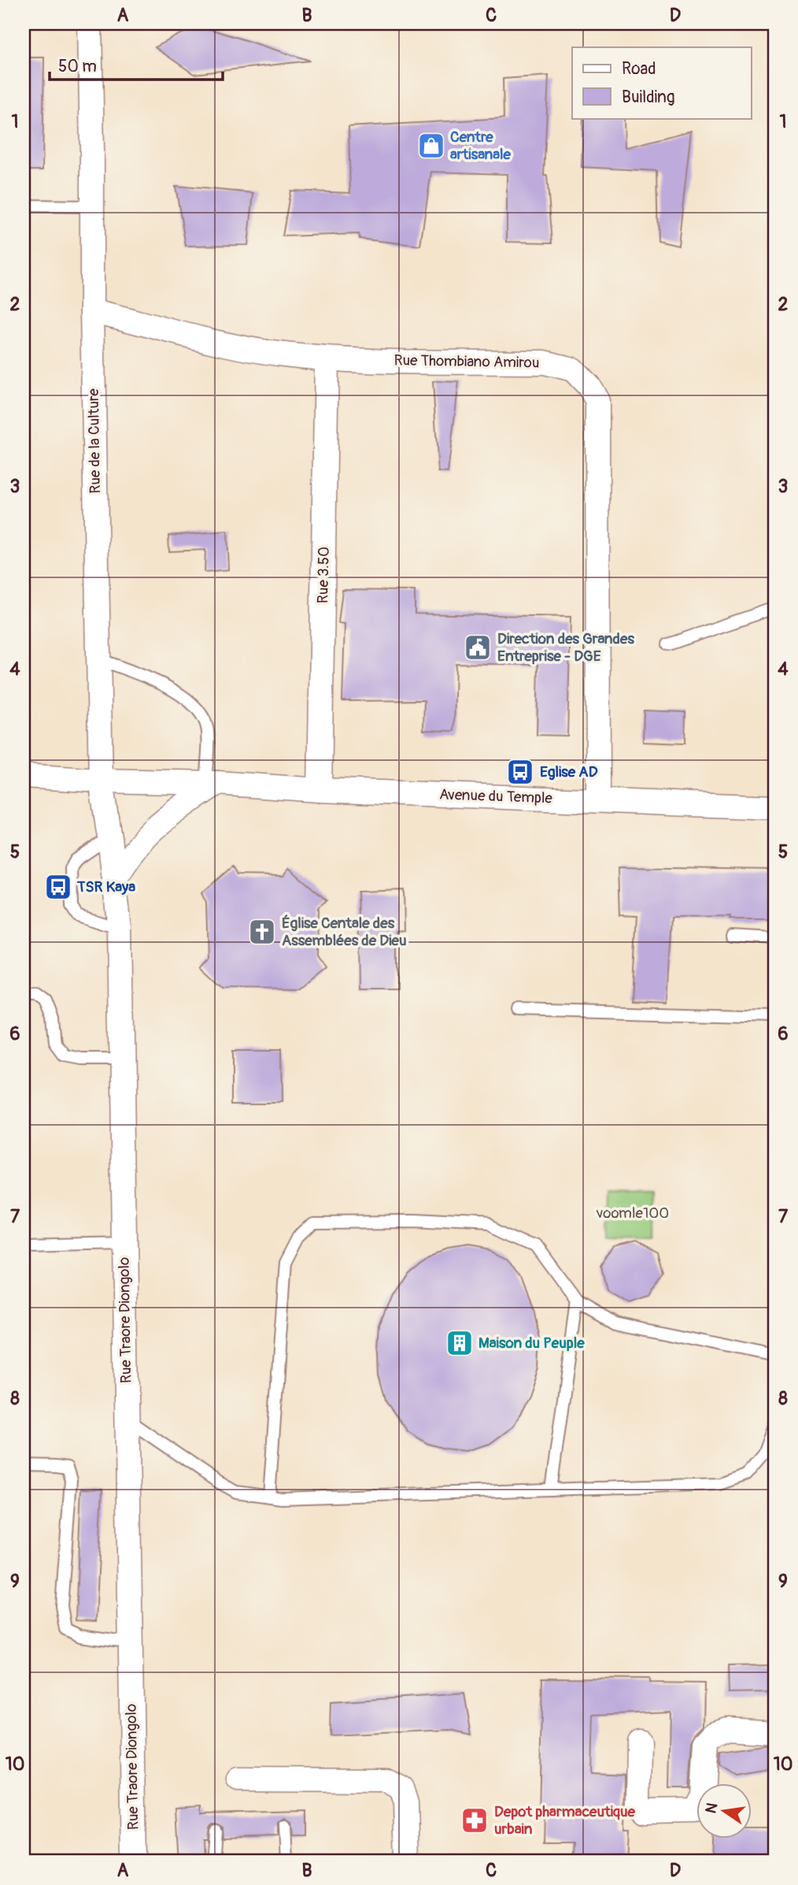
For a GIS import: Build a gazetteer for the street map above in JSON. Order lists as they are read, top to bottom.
{
  "streets": {
    "street": [
      "Rue Thombiano Amirou",
      "Rue de la Culture",
      "Rue 3.50",
      "Avenue du Temple",
      "Rue Traore Diongolo"
    ]
  },
  "crossings": [
    ["Rue Thombiano Amirou", "Rue de la Culture"],
    ["Rue Thombiano Amirou", "Rue 3.50"],
    ["Rue Thombiano Amirou", "Avenue du Temple"],
    ["Rue de la Culture", "Avenue du Temple"],
    ["Rue de la Culture", "Rue Traore Diongolo"],
    ["Rue 3.50", "Avenue du Temple"],
    ["Avenue du Temple", "Rue Traore Diongolo"]
  ],
  "parks": ["voomle100"],
  "places": {
    "shop": ["Centre artisanale"],
    "public building": ["Direction des Grandes Entreprise - DGE"],
    "bus stop": ["Eglise AD", "TSR Kaya"],
    "church": ["Église Centale des Assemblées de Dieu"],
    "building": ["Maison du Peuple"],
    "pharmacy": ["Depot pharmaceutique urbain"]
  },
  "legend": ["Road", "Building"],
  "scale_bar": "50 m",
  "north": "left",
  "grid": {
    "columns": [
      "A",
      "B",
      "C",
      "D"
    ],
    "rows": [
      "1",
      "2",
      "3",
      "4",
      "5",
      "6",
      "7",
      "8",
      "9",
      "10"
    ]
  }
}
